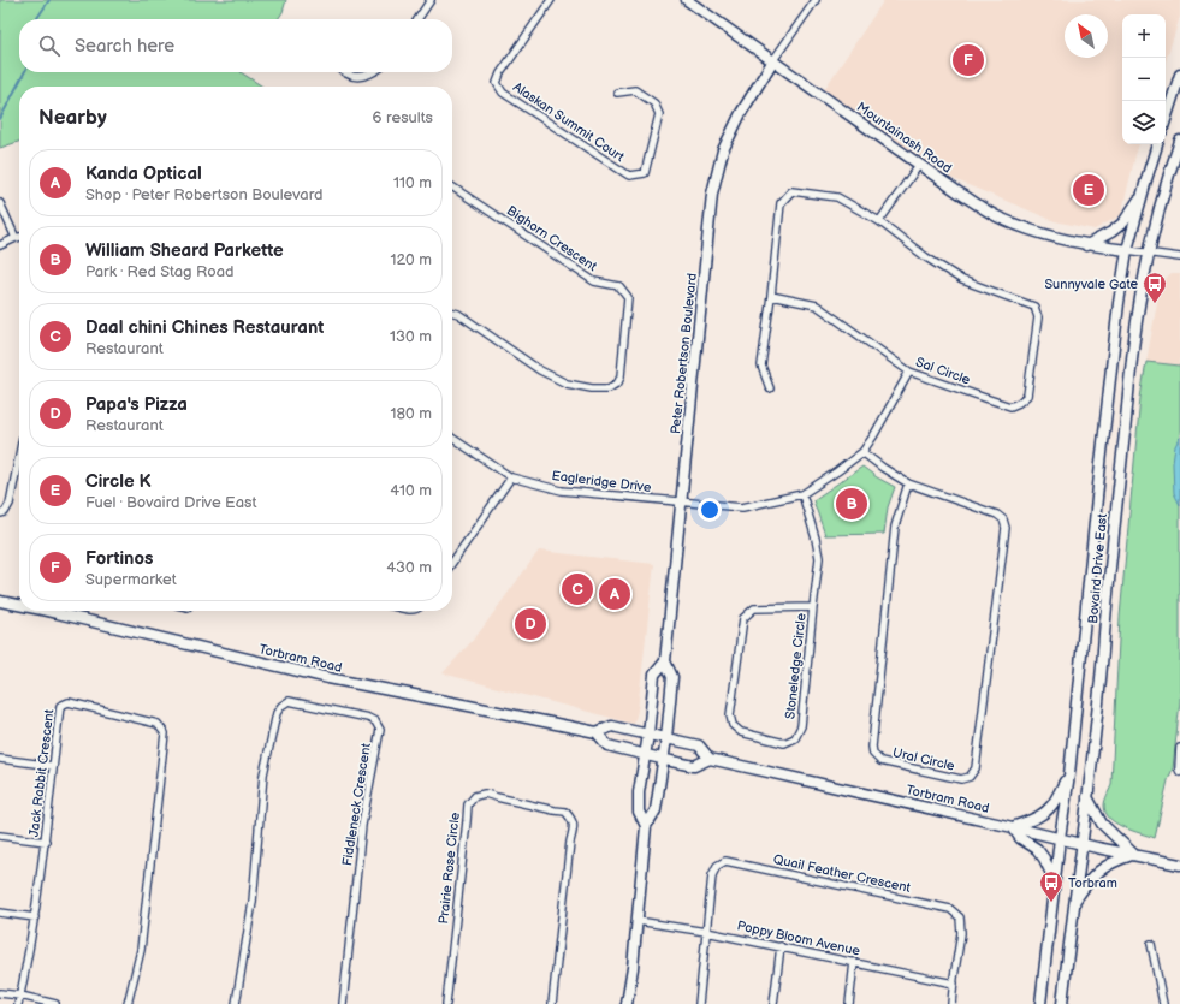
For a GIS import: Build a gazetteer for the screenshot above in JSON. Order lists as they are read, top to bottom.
{
  "streets": {
    "main road": [
      "Mountainash Road",
      "Peter Robertson Boulevard",
      "Bovaird Drive East",
      "Torbram Road"
    ],
    "street": [
      "Alaskan Summit Court",
      "Bighorn Crescent",
      "Sal Circle",
      "Eagleridge Drive",
      "Stoneledge Circle",
      "Ural Circle",
      "Jack Rabbit Crescent",
      "Fiddleneck Crescent",
      "Prairie Rose Circle",
      "Quail Feather Crescent",
      "Poppy Bloom Avenue"
    ]
  },
  "crossings": [
    ["Mountainash Road", "Peter Robertson Boulevard"],
    ["Mountainash Road", "Bovaird Drive East"],
    ["Peter Robertson Boulevard", "Eagleridge Drive"],
    ["Peter Robertson Boulevard", "Torbram Road"],
    ["Peter Robertson Boulevard", "Poppy Bloom Avenue"],
    ["Eagleridge Drive", "Stoneledge Circle"],
    ["Bovaird Drive East", "Torbram Road"],
    ["Quail Feather Crescent", "Poppy Bloom Avenue"]
  ],
  "places": {
    "bus stop": ["Sunnyvale Gate", "Torbram"]
  },
  "north": "top left",
  "page": {
    "map_buttons": ["+", "−"],
    "search": "Search here",
    "pins": [
      "F",
      "E",
      "B",
      "C",
      "A",
      "D"
    ],
    "heading": ["Nearby", "6 results"],
    "list": [
      {
        "mark": "A",
        "name": "Kanda Optical",
        "note": "Shop · Peter Robertson Boulevard",
        "value": "110 m"
      },
      {
        "mark": "B",
        "name": "William Sheard Parkette",
        "note": "Park · Red Stag Road",
        "value": "120 m"
      },
      {
        "mark": "C",
        "name": "Daal chini Chines Restaurant",
        "note": "Restaurant",
        "value": "130 m"
      },
      {
        "mark": "D",
        "name": "Papa's Pizza",
        "note": "Restaurant",
        "value": "180 m"
      },
      {
        "mark": "E",
        "name": "Circle K",
        "note": "Fuel · Bovaird Drive East",
        "value": "410 m"
      },
      {
        "mark": "F",
        "name": "Fortinos",
        "note": "Supermarket",
        "value": "430 m"
      }
    ]
  }
}
